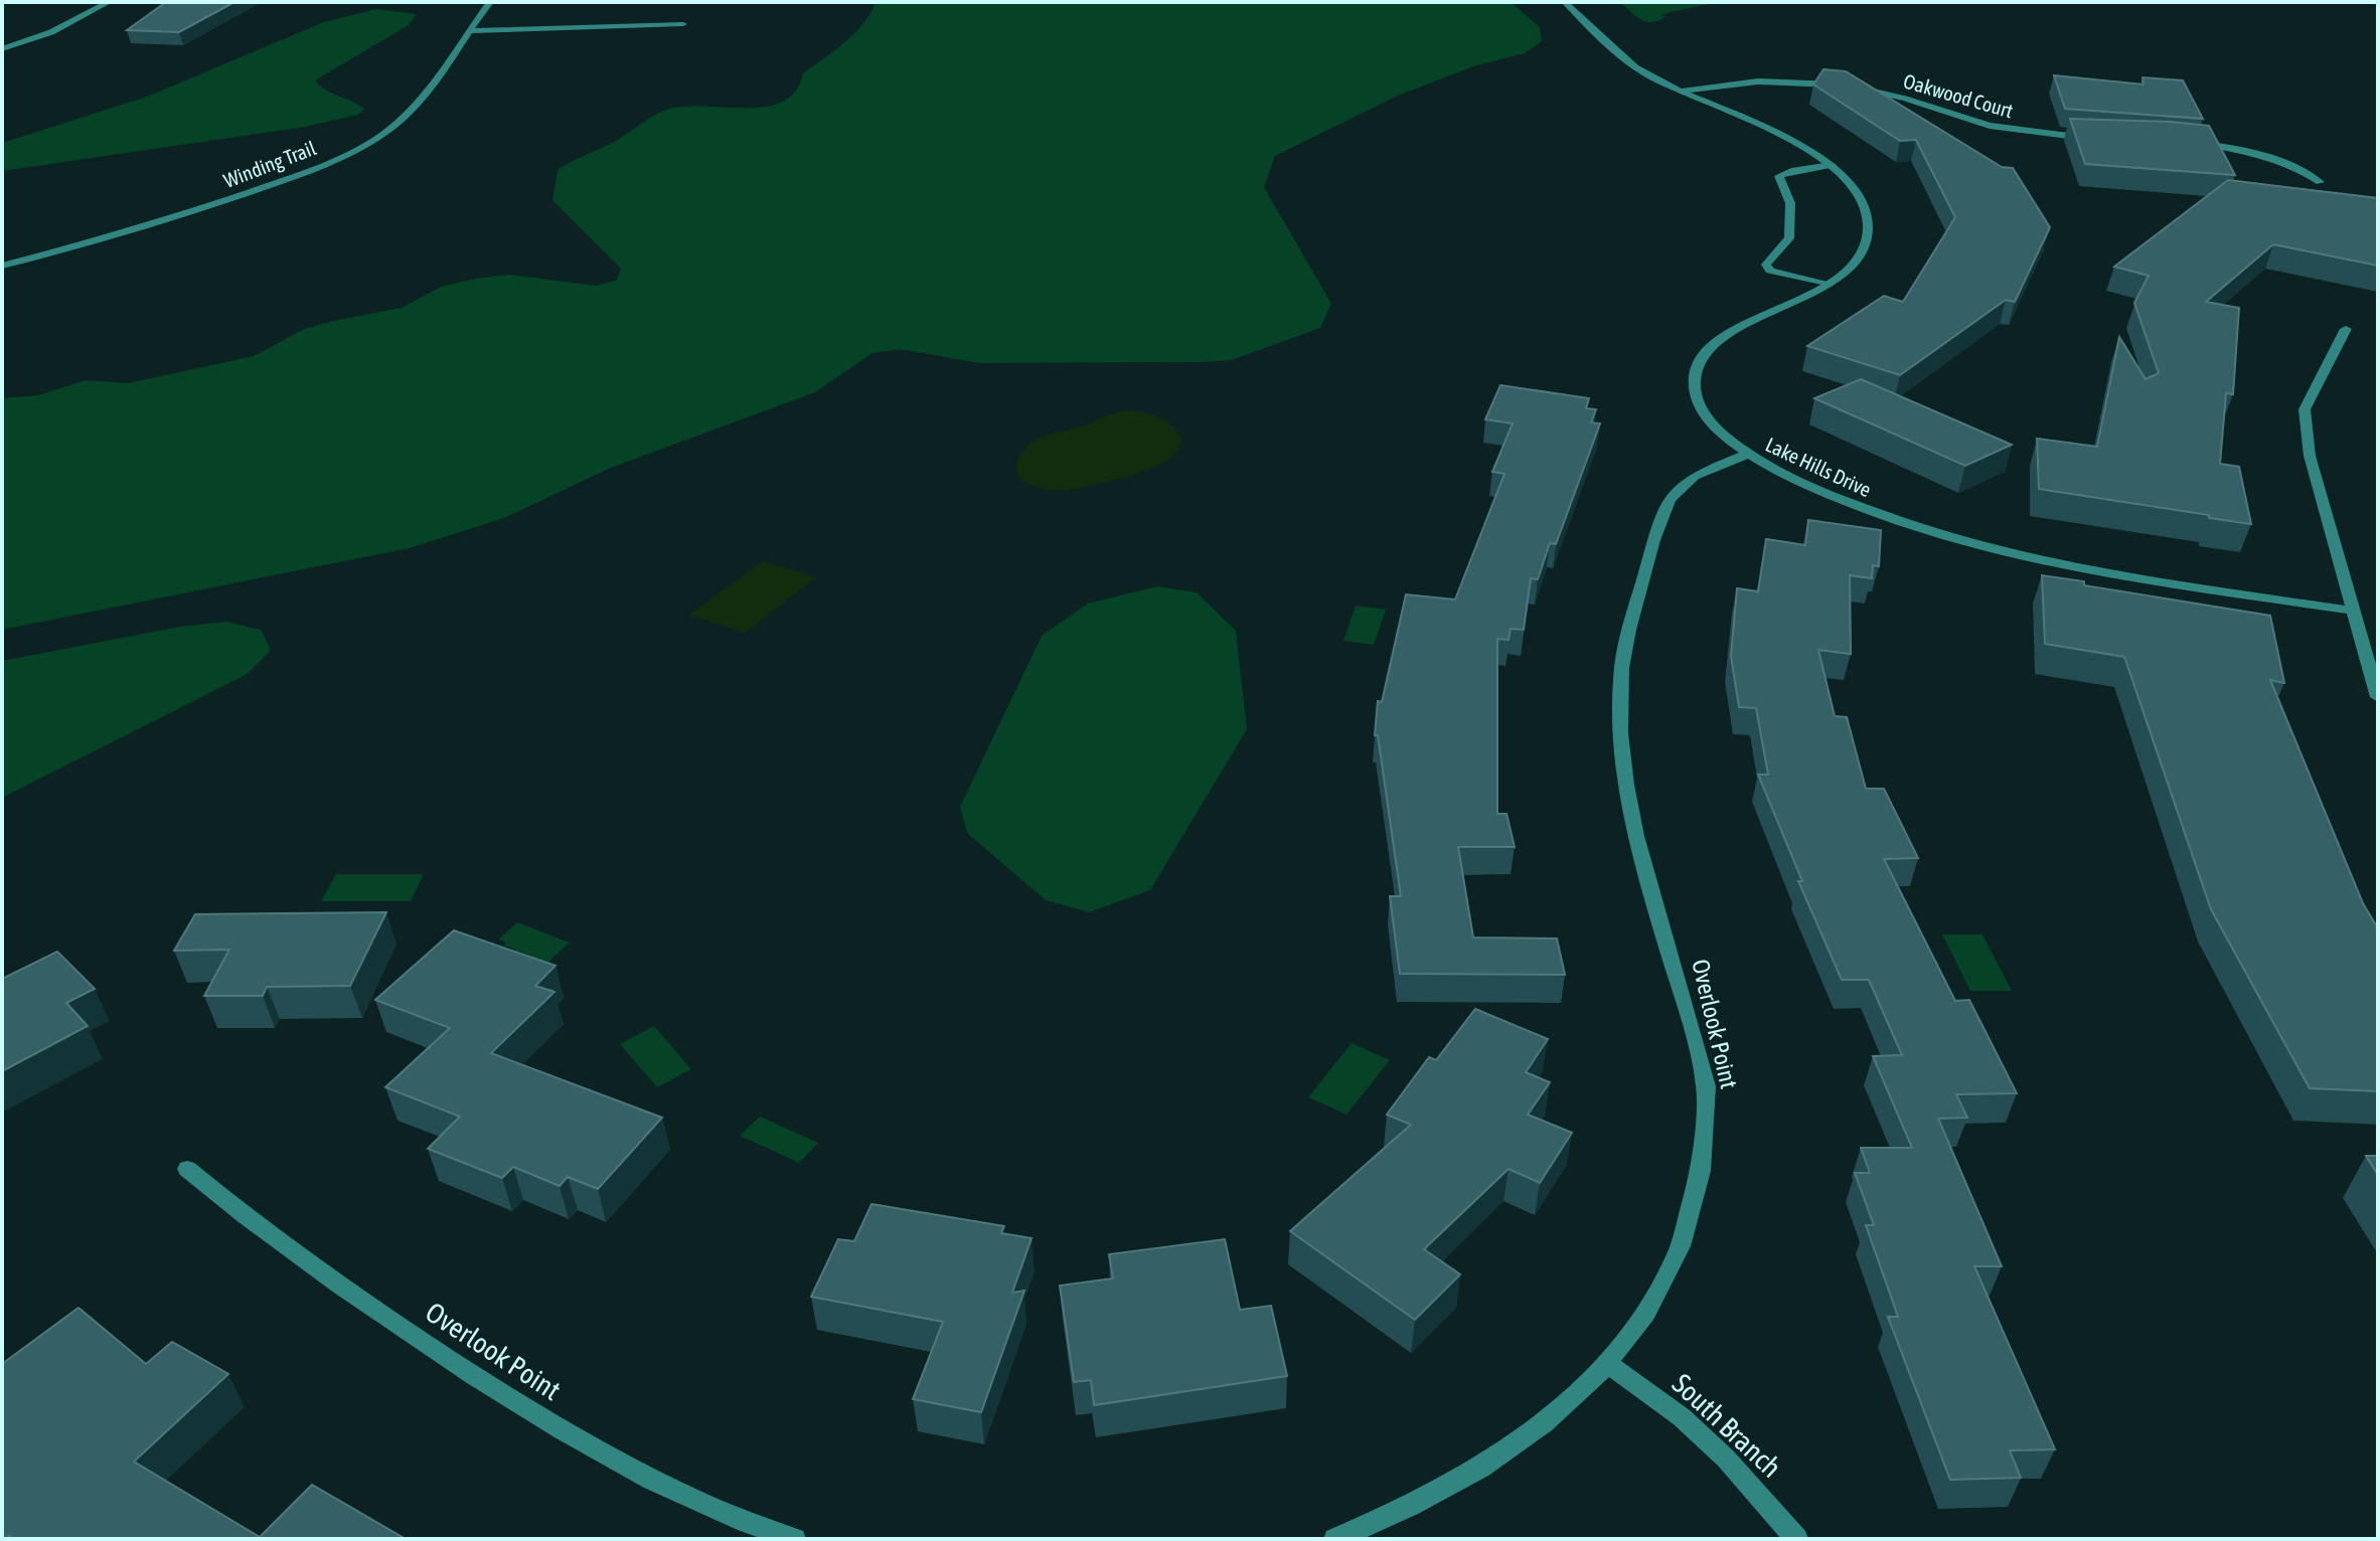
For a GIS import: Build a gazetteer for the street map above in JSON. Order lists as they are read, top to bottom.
{
  "streets": {
    "street": [
      "Oakwood Court",
      "Winding Trail",
      "Lake Hills Drive",
      "Overlook Point",
      "South Branch"
    ]
  },
  "crossings": [
    ["Oakwood Court", "Lake Hills Drive"],
    ["Lake Hills Drive", "Overlook Point"],
    ["Overlook Point", "South Branch"]
  ]
}
